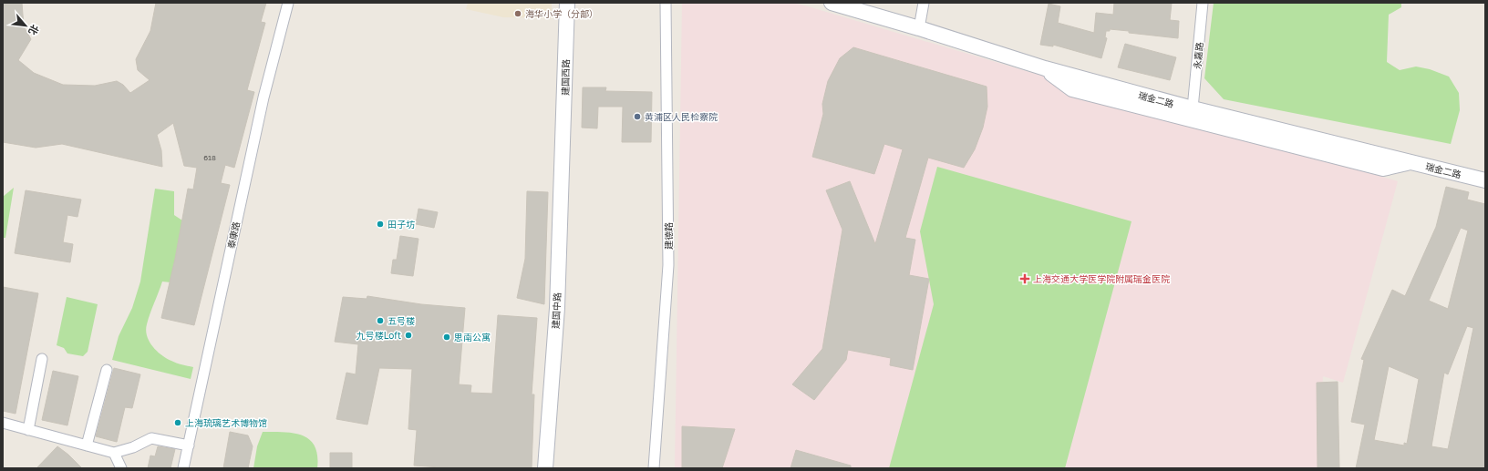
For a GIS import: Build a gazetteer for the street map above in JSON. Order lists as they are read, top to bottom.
{
  "streets": {
    "main road": ["建国西路", "瑞金二路", "建国中路"],
    "street": ["永嘉路", "泰康路", "建德路"]
  },
  "crossings": [
    ["永嘉路", "瑞金二路"],
    ["建国西路", "建国中路"]
  ],
  "places": {
    "other": [
      "海华小学（分部）",
      "黄浦区人民检察院",
      "田子坊",
      "五号楼",
      "九号楼Loft",
      "思南公寓",
      "上海琉璃艺术博物馆"
    ],
    "health": ["上海交通大学医学院附属瑞金医院"]
  },
  "house_numbers": ["618"],
  "north": "bottom right"
}
